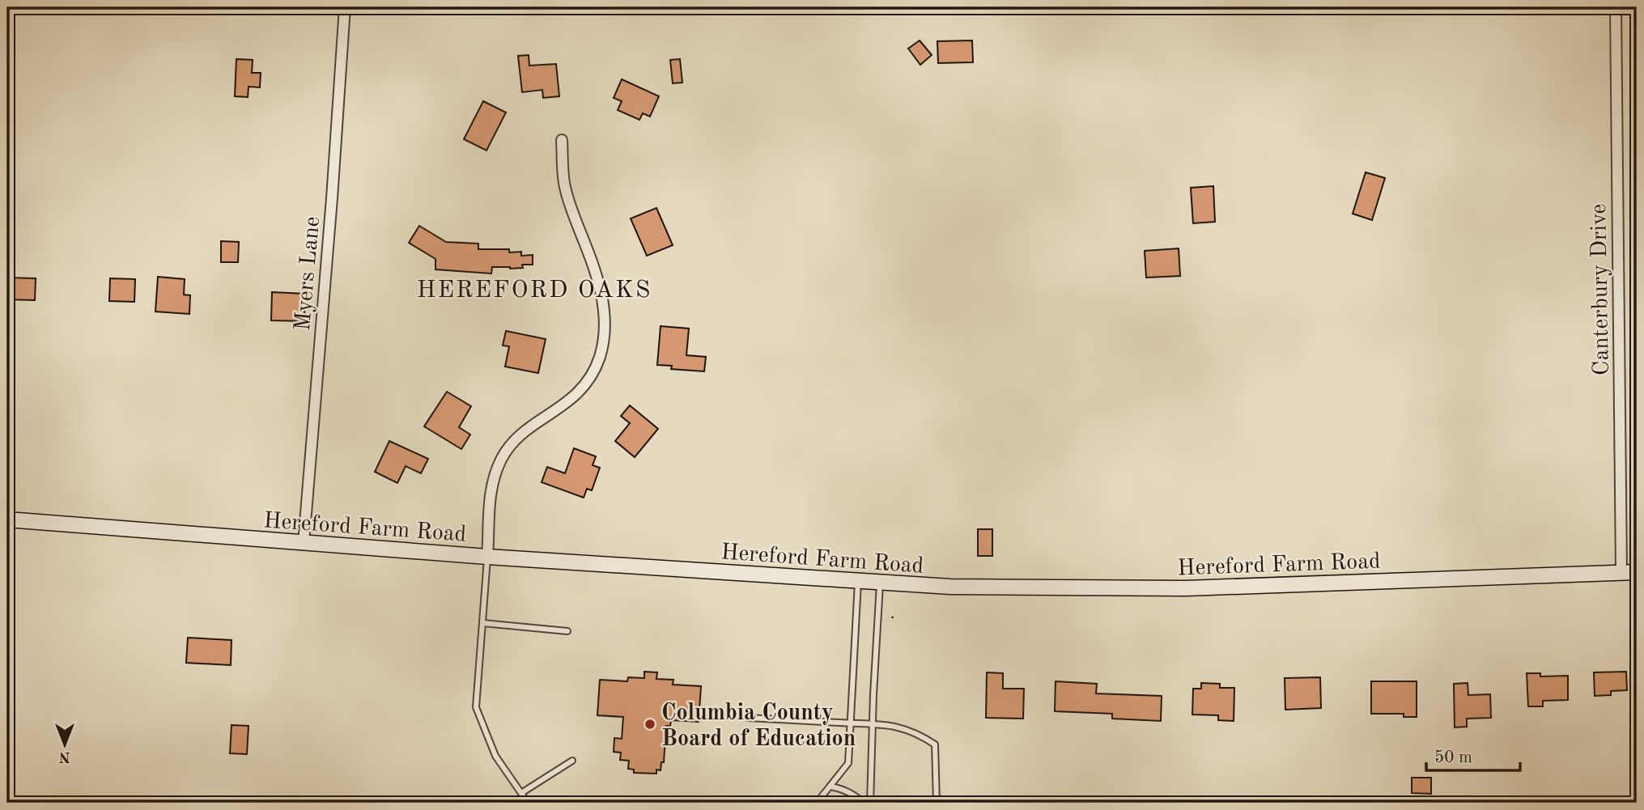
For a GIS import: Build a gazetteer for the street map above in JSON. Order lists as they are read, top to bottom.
{
  "streets": {
    "street": ["Myers Lane", "Canterbury Drive", "Hereford Farm Road"]
  },
  "crossings": [
    ["Myers Lane", "Hereford Farm Road"],
    ["Canterbury Drive", "Hereford Farm Road"]
  ],
  "districts": ["HEREFORD OAKS"],
  "places": ["Columbia County Board of Education"],
  "scale_bar": "50 m",
  "north": "bottom"
}
